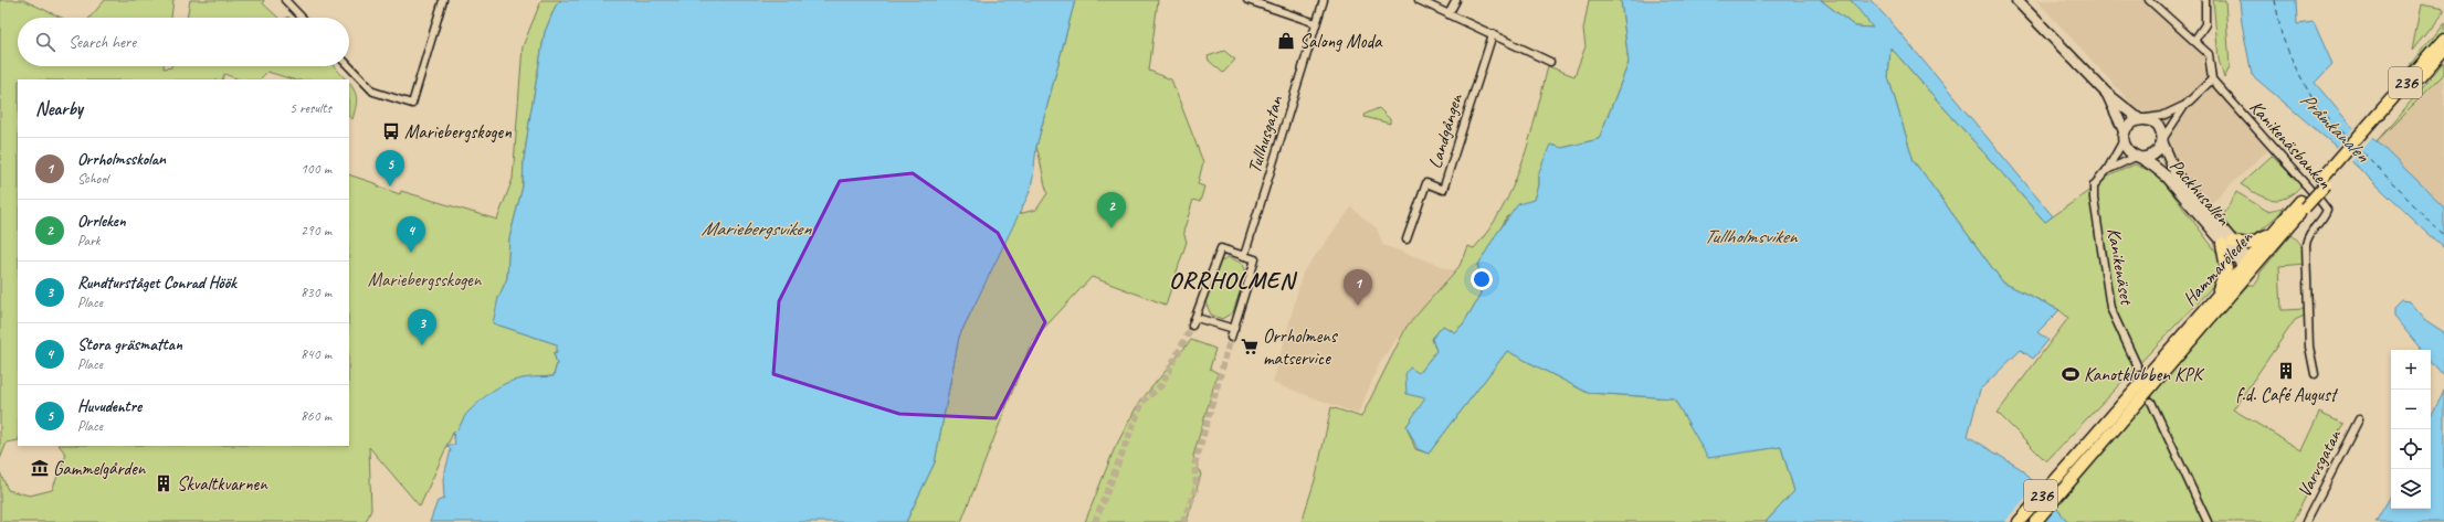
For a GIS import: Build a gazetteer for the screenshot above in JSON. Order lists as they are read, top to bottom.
{
  "streets": {
    "main road": ["236", "Hammaröleden"],
    "street": [
      "Landgången",
      "Tullhusgatan",
      "Kanikenäsbanken",
      "Packhusallén",
      "Kanikenäset",
      "Varvsgatan"
    ]
  },
  "crossings": [
    ["Packhusallén", "Kanikenäset"],
    ["Packhusallén", "Hammaröleden"]
  ],
  "districts": ["ORRHOLMEN"],
  "water": ["Pråmkanalen", "Mariebergsviken", "Tullholmsviken"],
  "parks": ["Mariebergsskogen"],
  "places": {
    "shop": ["Salong Moda"],
    "bus stop": ["Mariebergskogen"],
    "supermarket": ["Orrholmens matservice"],
    "building": ["f.d. Café August", "Skvaltkvarnen"],
    "sports": ["Kanotklubben KPK"],
    "museum": ["Gammelgården"]
  },
  "page": {
    "search": "Search here",
    "heading": ["Nearby", "5 results"],
    "list": [
      {
        "mark": "1",
        "name": "Orrholmsskolan",
        "note": "School",
        "value": "100 m"
      },
      {
        "mark": "2",
        "name": "Orrleken",
        "note": "Park",
        "value": "290 m"
      },
      {
        "mark": "3",
        "name": "Rundturståget Conrad Höök",
        "note": "Place",
        "value": "830 m"
      },
      {
        "mark": "4",
        "name": "Stora gräsmattan",
        "note": "Place",
        "value": "840 m"
      },
      {
        "mark": "5",
        "name": "Huvudentre",
        "note": "Place",
        "value": "860 m"
      }
    ],
    "pins": [
      "5",
      "2",
      "4",
      "1",
      "3"
    ],
    "map_buttons": ["+", "−"]
  }
}
